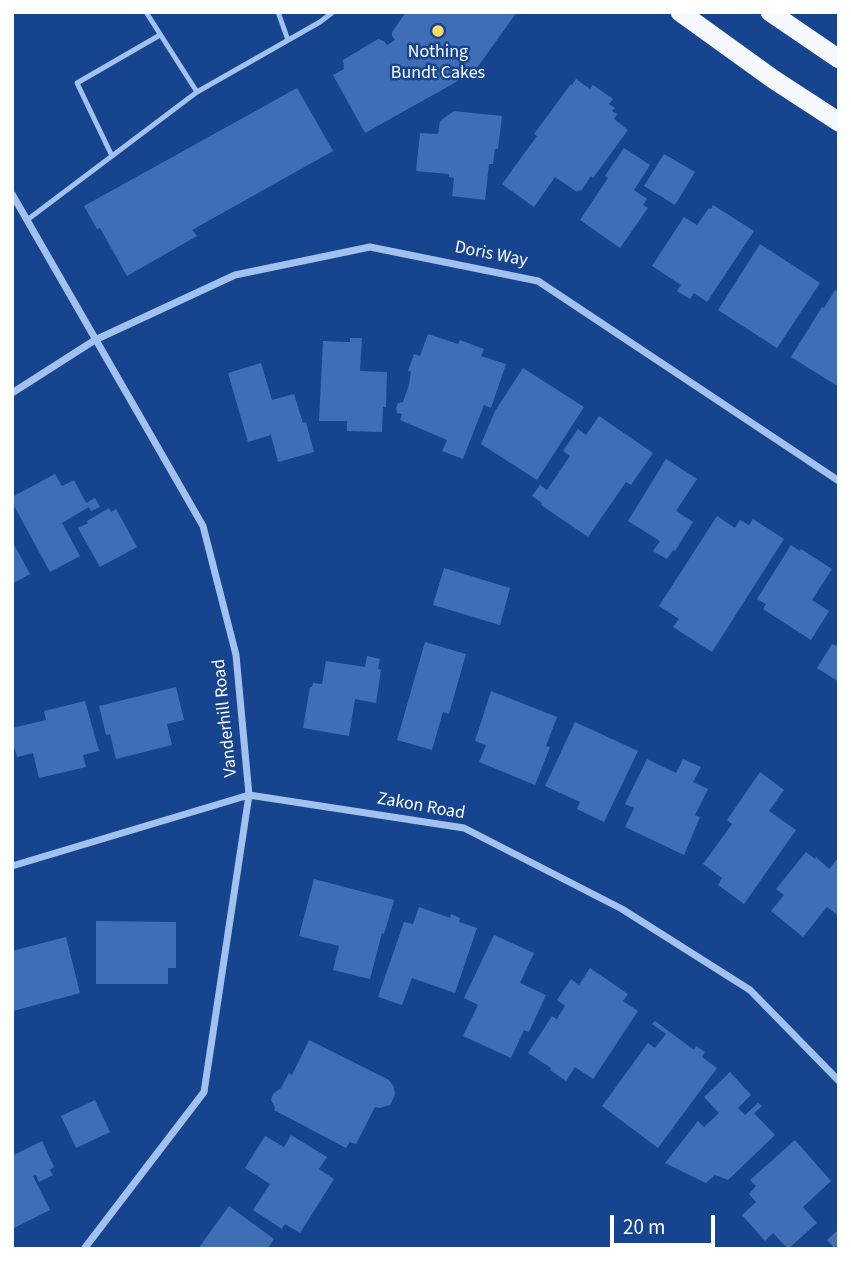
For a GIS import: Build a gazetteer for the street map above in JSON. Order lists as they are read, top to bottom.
{
  "streets": {
    "street": ["Doris Way", "Vanderhill Road", "Zakon Road"]
  },
  "crossings": [
    ["Doris Way", "Vanderhill Road"],
    ["Vanderhill Road", "Zakon Road"]
  ],
  "places": ["Nothing Bundt Cakes"],
  "scale_bar": "20 m"
}
